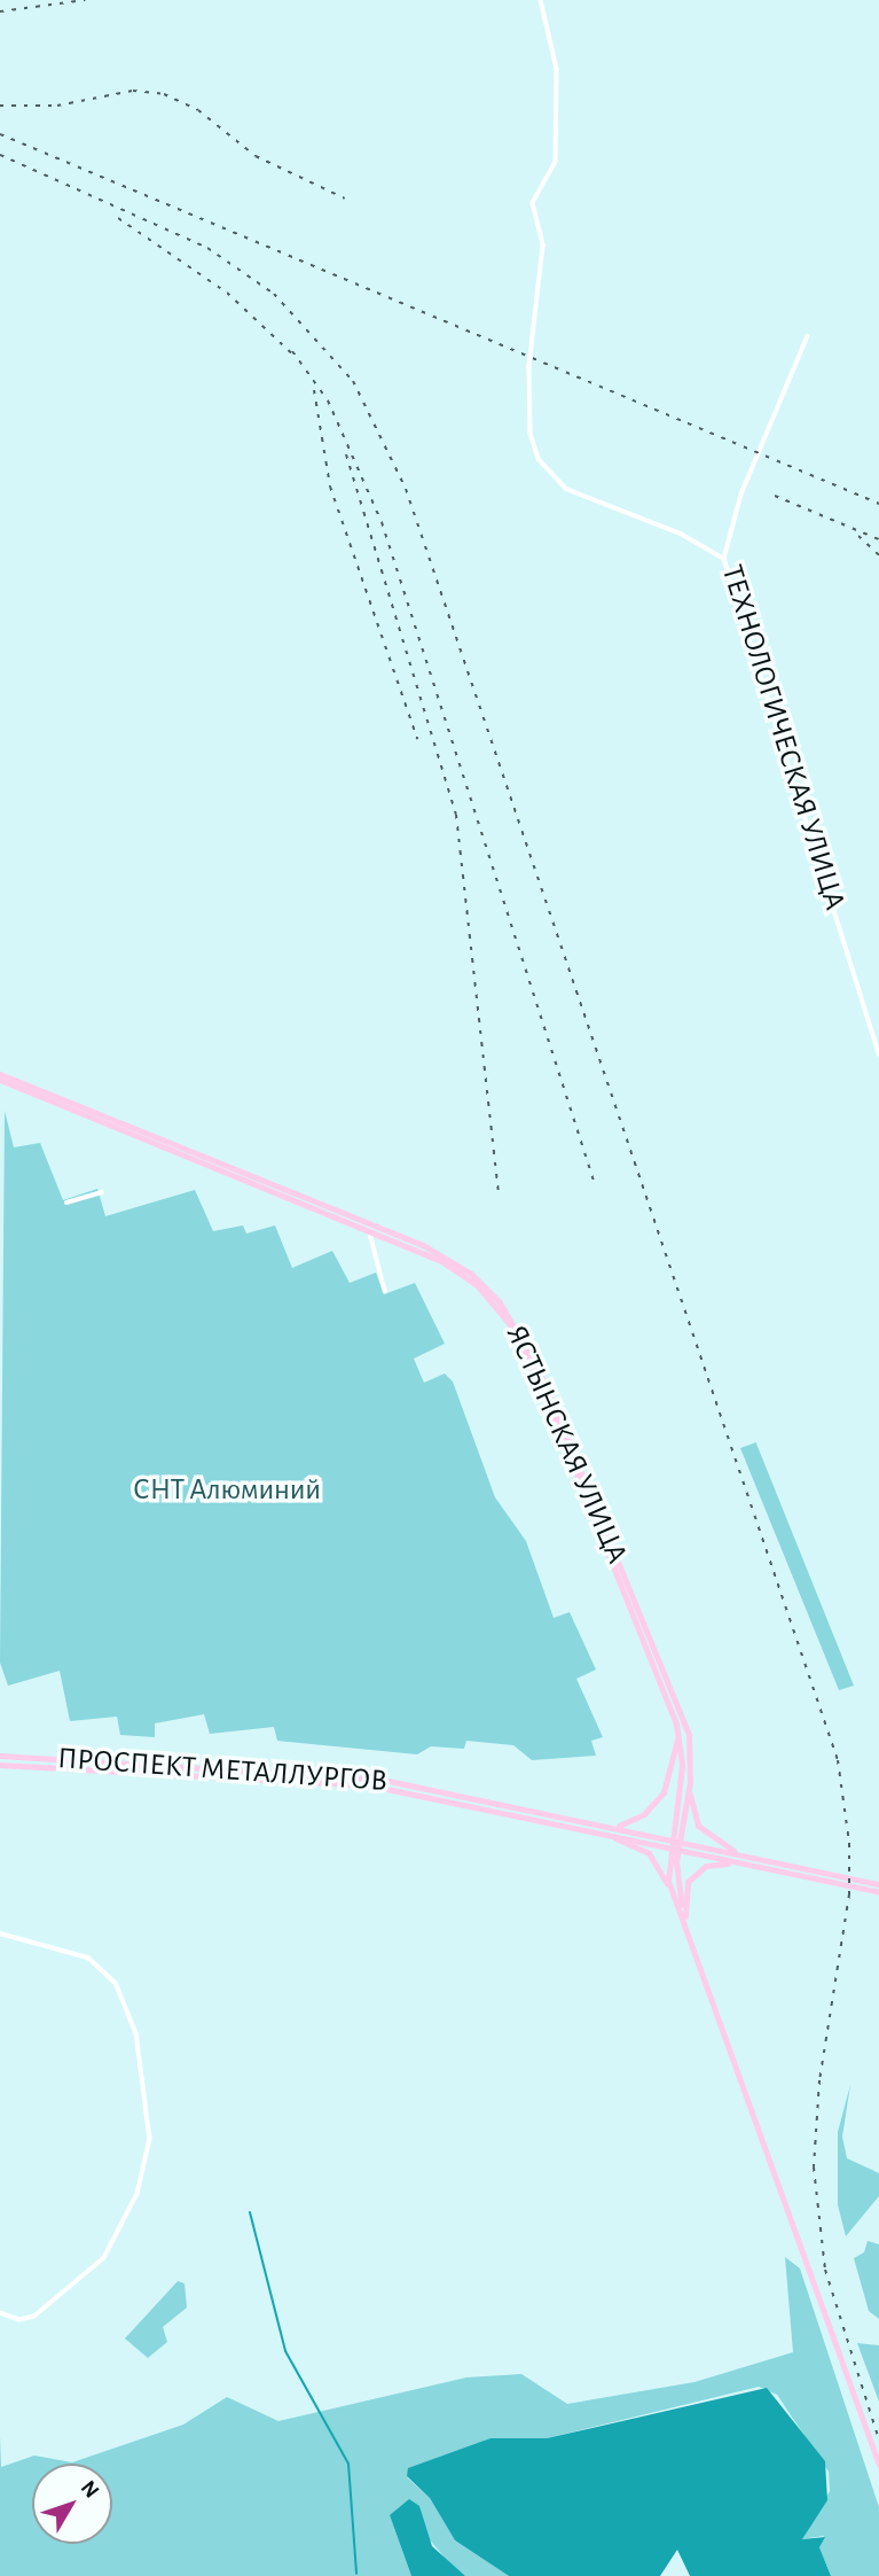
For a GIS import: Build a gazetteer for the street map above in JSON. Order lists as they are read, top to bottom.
{
  "streets": {
    "main road": ["ЯСТЫНСКАЯ УЛИЦА", "ПРОСПЕКТ МЕТАЛЛУРГОВ"],
    "street": ["ТЕХНОЛОГИЧЕСКАЯ УЛИЦА"]
  },
  "crossings": [
    ["ЯСТЫНСКАЯ УЛИЦА", "ПРОСПЕКТ МЕТАЛЛУРГОВ"]
  ],
  "parks": ["СНТ Алюминий"],
  "north": "top right"
}
